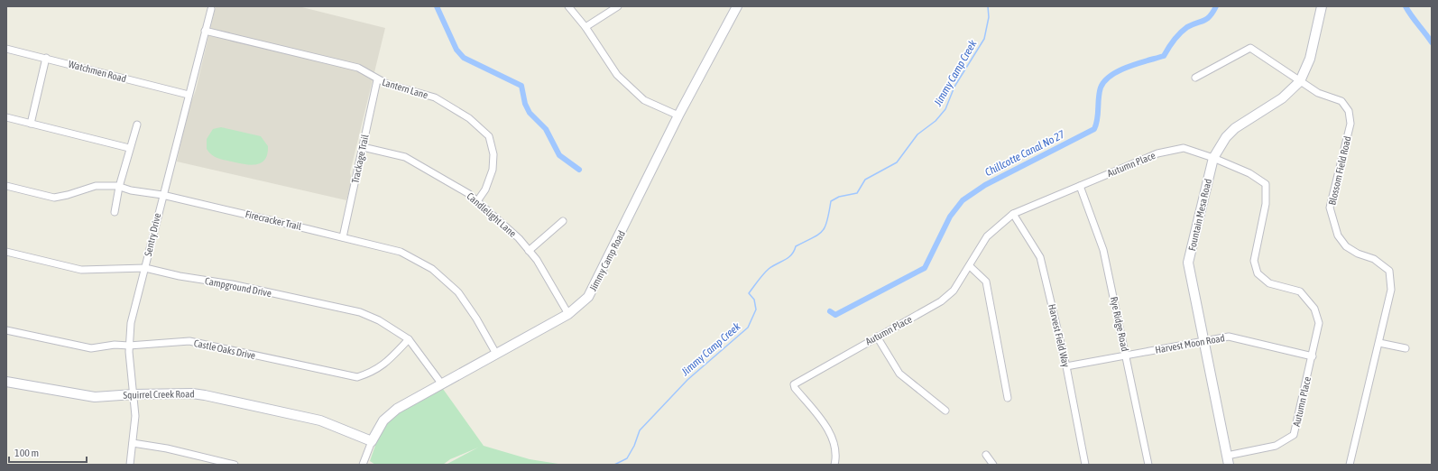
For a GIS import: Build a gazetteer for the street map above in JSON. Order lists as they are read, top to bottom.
{
  "streets": {
    "street": [
      "Watchmen Road",
      "Lantern Lane",
      "Trackage Trail",
      "Autumn Place",
      "Blossom Field Road",
      "Candlelight Lane",
      "Fountain Mesa Road",
      "Firecracker Trail",
      "Sentry Drive",
      "Jimmy Camp Road",
      "Campground Drive",
      "Rye Ridge Road",
      "Harvest Field Way",
      "Harvest Moon Road",
      "Castle Oaks Drive",
      "Squirrel Creek Road"
    ]
  },
  "crossings": [
    ["Watchmen Road", "Sentry Drive"],
    ["Lantern Lane", "Trackage Trail"],
    ["Lantern Lane", "Candlelight Lane"],
    ["Lantern Lane", "Sentry Drive"],
    ["Trackage Trail", "Candlelight Lane"],
    ["Trackage Trail", "Firecracker Trail"],
    ["Autumn Place", "Fountain Mesa Road"],
    ["Autumn Place", "Rye Ridge Road"],
    ["Autumn Place", "Harvest Field Way"],
    ["Autumn Place", "Harvest Moon Road"],
    ["Blossom Field Road", "Fountain Mesa Road"],
    ["Candlelight Lane", "Jimmy Camp Road"],
    ["Fountain Mesa Road", "Harvest Moon Road"],
    ["Firecracker Trail", "Sentry Drive"],
    ["Firecracker Trail", "Jimmy Camp Road"],
    ["Sentry Drive", "Campground Drive"],
    ["Sentry Drive", "Castle Oaks Drive"],
    ["Sentry Drive", "Squirrel Creek Road"],
    ["Jimmy Camp Road", "Campground Drive"],
    ["Jimmy Camp Road", "Squirrel Creek Road"],
    ["Campground Drive", "Castle Oaks Drive"],
    ["Rye Ridge Road", "Harvest Moon Road"],
    ["Harvest Field Way", "Harvest Moon Road"]
  ],
  "water": ["Jimmy Camp Creek", "Chillcotte Canal No 27"],
  "scale_bar": "100 m"
}
